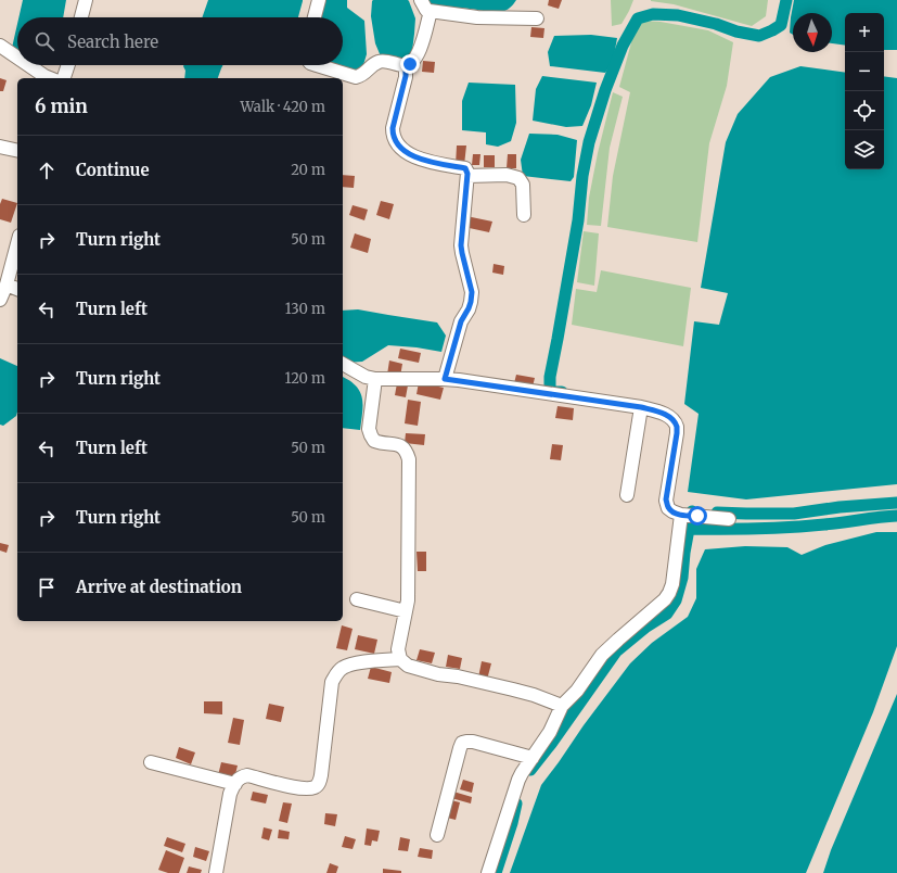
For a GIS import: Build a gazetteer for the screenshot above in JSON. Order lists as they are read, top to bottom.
{
  "north": "bottom",
  "page": {
    "map_buttons": ["+", "−"],
    "search": "Search here",
    "heading": ["6 min", "Walk · 420 m"],
    "list": [
      ["Continue", "20 m"],
      ["Turn right", "50 m"],
      ["Turn left", "130 m"],
      ["Turn right", "120 m"],
      ["Turn left", "50 m"],
      ["Turn right", "50 m"],
      "Arrive at destination"
    ]
  }
}
